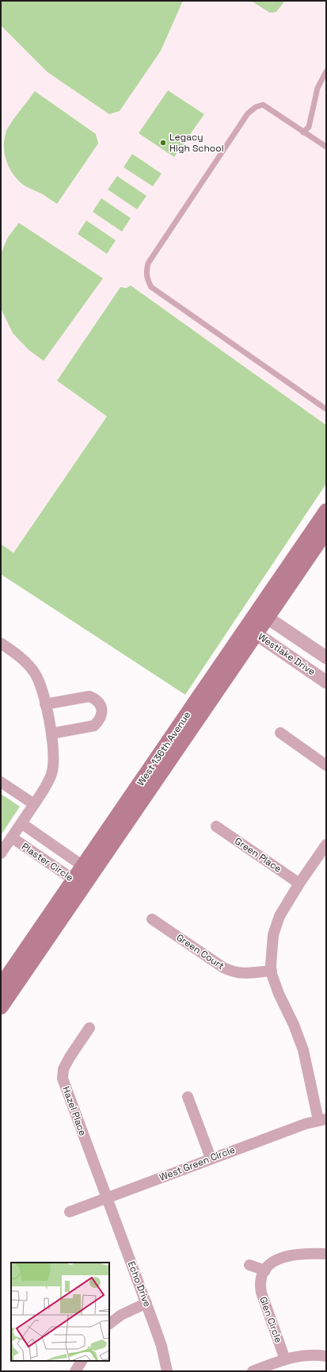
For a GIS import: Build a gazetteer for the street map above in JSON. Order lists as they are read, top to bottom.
{
  "streets": {
    "main road": ["West 136th Avenue"],
    "street": [
      "Westlake Drive",
      "Green Place",
      "Plaster Circle",
      "Green Court",
      "Hazel Place",
      "West Green Circle",
      "Echo Drive",
      "Glen Circle"
    ]
  },
  "crossings": [
    ["Westlake Drive", "West 136th Avenue"],
    ["West 136th Avenue", "Plaster Circle"],
    ["Hazel Place", "West Green Circle"],
    ["Hazel Place", "Echo Drive"],
    ["West Green Circle", "Echo Drive"]
  ],
  "places": ["Legacy High School"]
}
